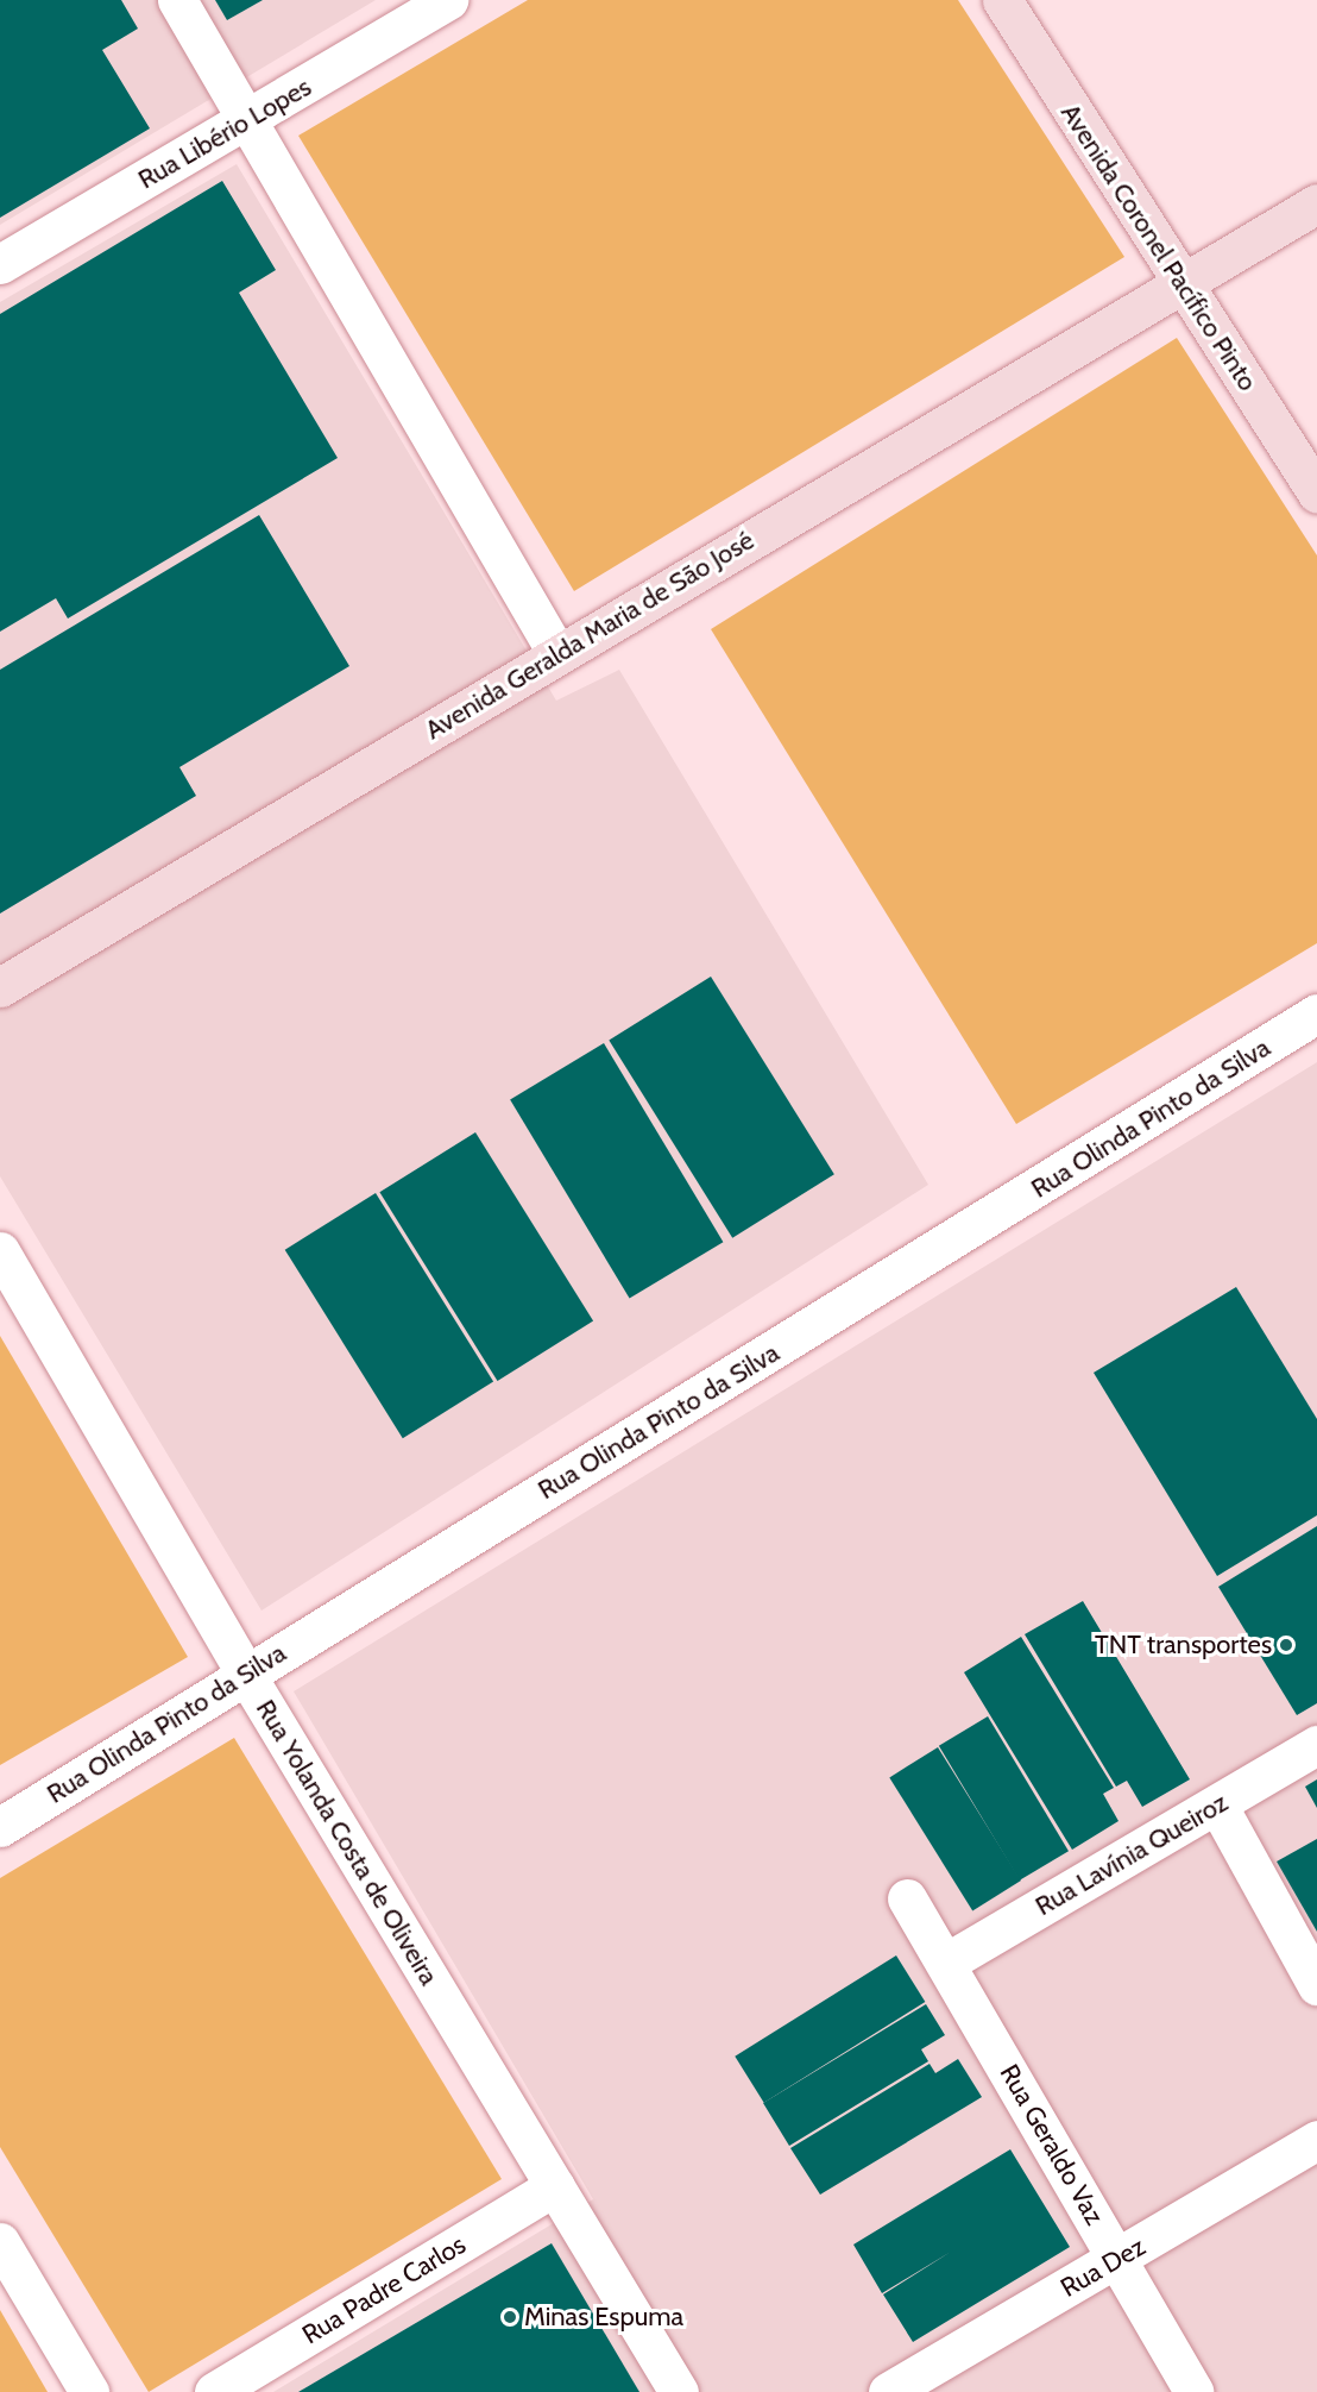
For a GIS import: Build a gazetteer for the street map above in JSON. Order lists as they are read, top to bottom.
{
  "streets": {
    "street": [
      "Rua Libério Lopes",
      "Avenida Coronel Pacífico Pinto",
      "Avenida Geralda Maria de São José",
      "Rua Olinda Pinto da Silva",
      "Rua Yolanda Costa de Oliveira",
      "Rua Lavínia Queiroz",
      "Rua Geraldo Vaz",
      "Rua Dez",
      "Rua Padre Carlos"
    ]
  },
  "crossings": [
    ["Avenida Coronel Pacífico Pinto", "Avenida Geralda Maria de São José"],
    ["Rua Olinda Pinto da Silva", "Rua Yolanda Costa de Oliveira"],
    ["Rua Yolanda Costa de Oliveira", "Rua Padre Carlos"],
    ["Rua Lavínia Queiroz", "Rua Geraldo Vaz"],
    ["Rua Geraldo Vaz", "Rua Dez"]
  ],
  "places": ["TNT transportes", "Minas Espuma"]
}
